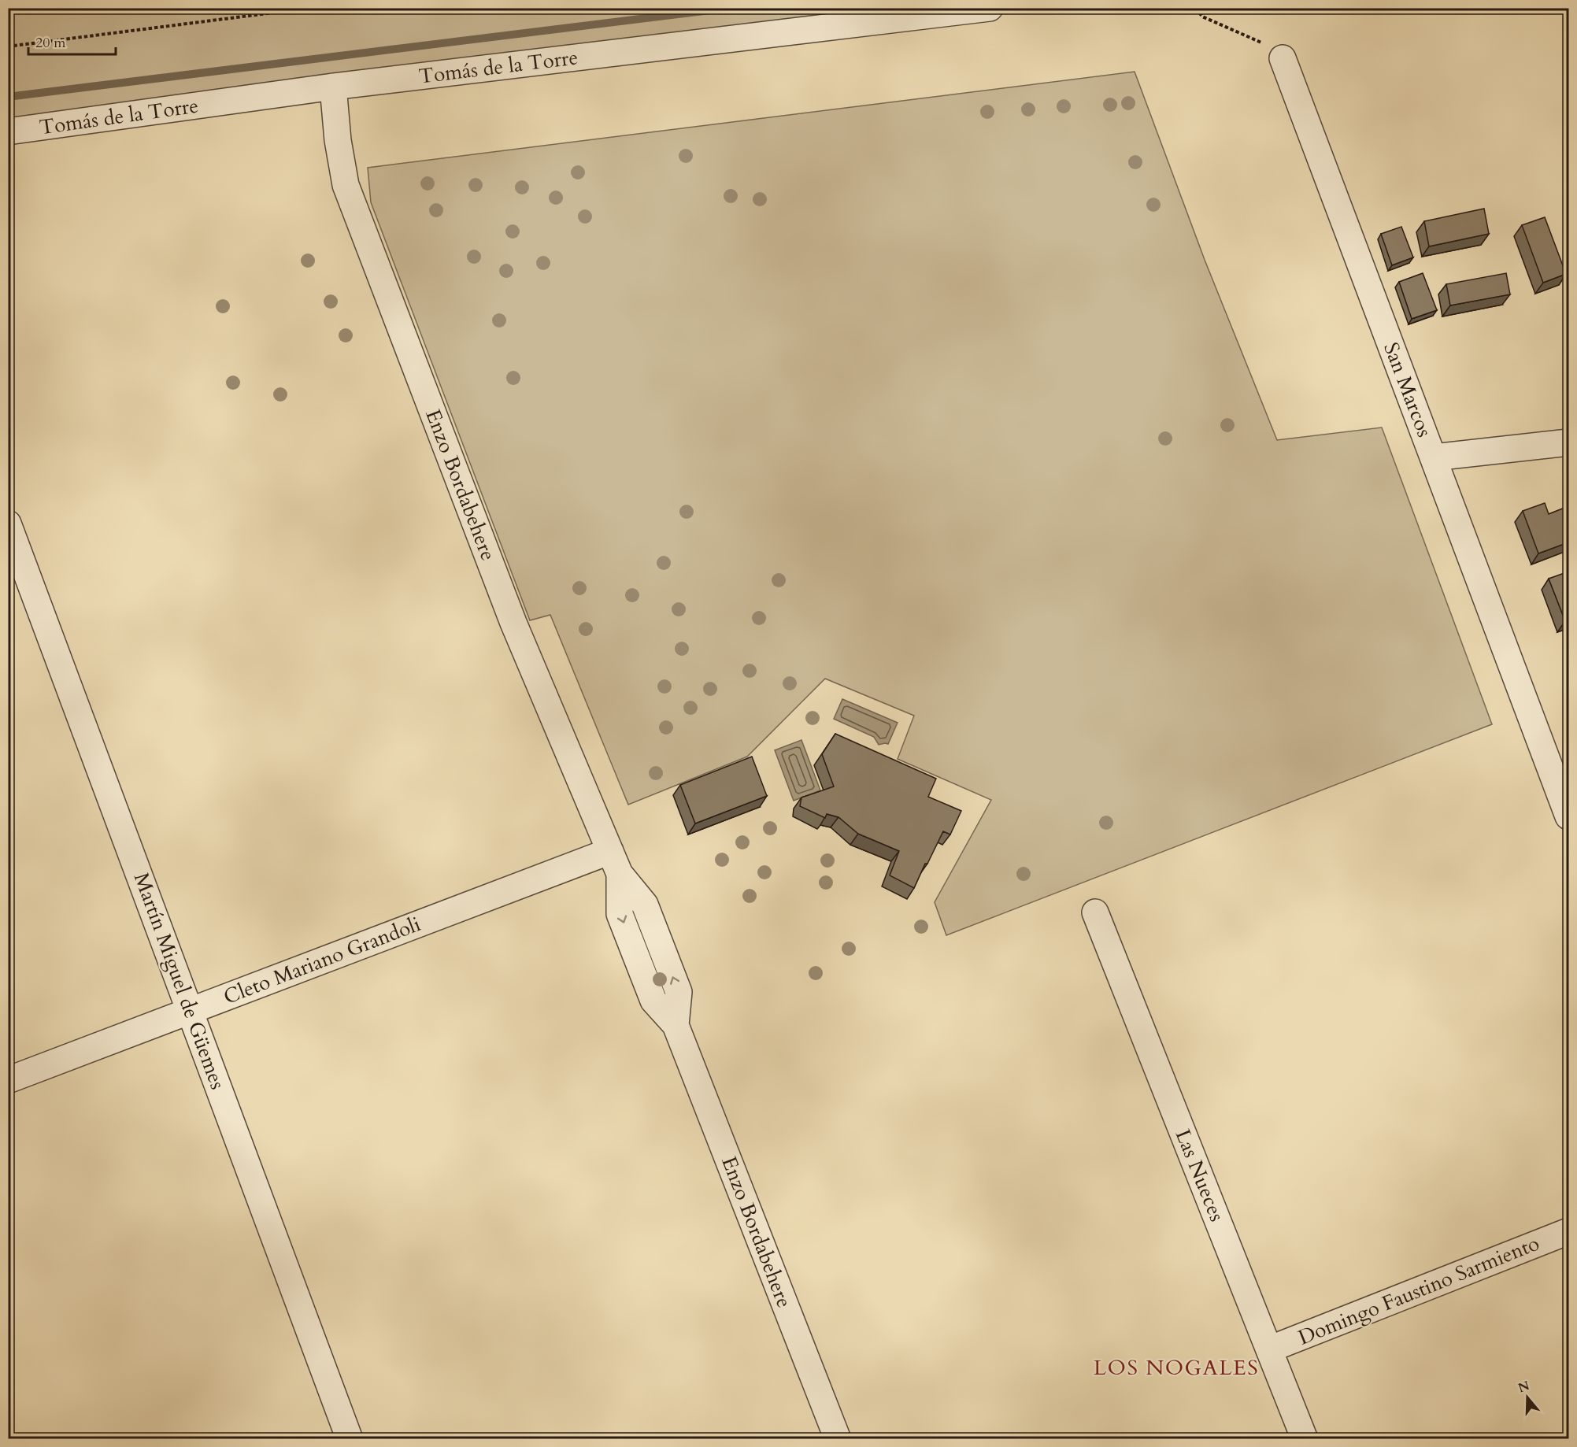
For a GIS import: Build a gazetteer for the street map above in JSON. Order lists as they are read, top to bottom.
{
  "streets": {
    "street": [
      "Tomás de la Torre",
      "San Marcos",
      "Enzo Bordabehere",
      "Cleto Mariano Grandoli",
      "Martín Miguel de Güemes",
      "Las Nueces",
      "Domingo Faustino Sarmiento"
    ]
  },
  "crossings": [
    ["Tomás de la Torre", "Enzo Bordabehere"],
    ["Enzo Bordabehere", "Cleto Mariano Grandoli"],
    ["Cleto Mariano Grandoli", "Martín Miguel de Güemes"],
    ["Las Nueces", "Domingo Faustino Sarmiento"]
  ],
  "districts": ["LOS NOGALES"],
  "scale_bar": "20 m",
  "north": "top"
}
